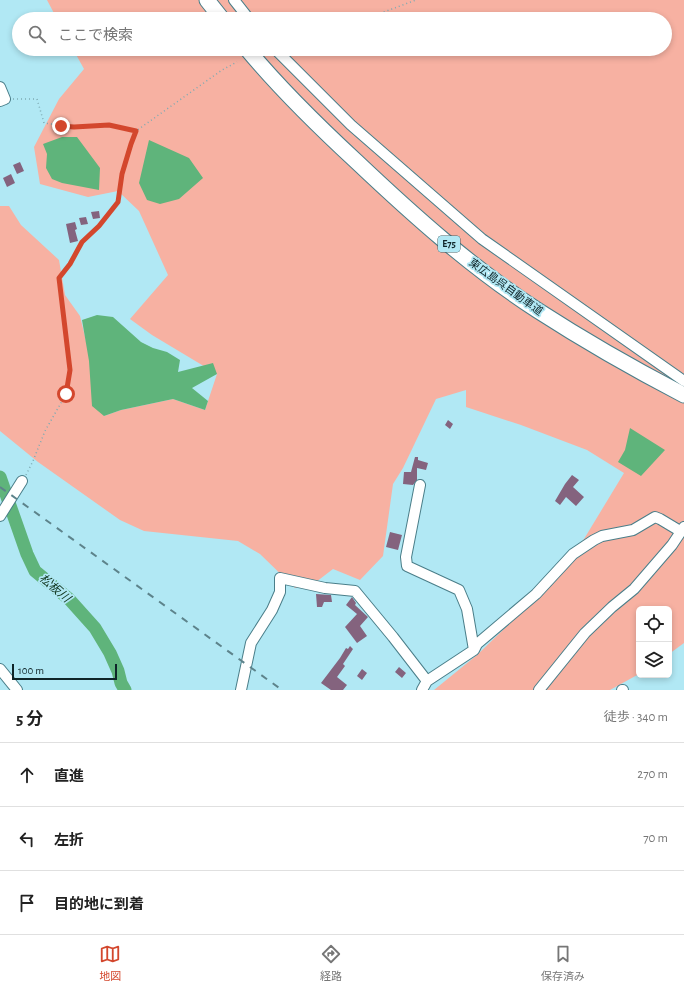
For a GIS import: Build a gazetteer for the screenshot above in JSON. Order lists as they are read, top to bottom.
{
  "streets": {
    "highway": ["E75", "東広島呉自動車道"]
  },
  "water": ["松板川"],
  "scale_bar": "100 m",
  "page": {
    "search": "ここで検索",
    "scale": "100 m",
    "heading": ["5 分", "徒歩 · 340 m"],
    "list": [
      ["直進", "270 m"],
      ["左折", "70 m"],
      "目的地に到着"
    ],
    "nav": ["地図", "経路", "保存済み"]
  }
}
